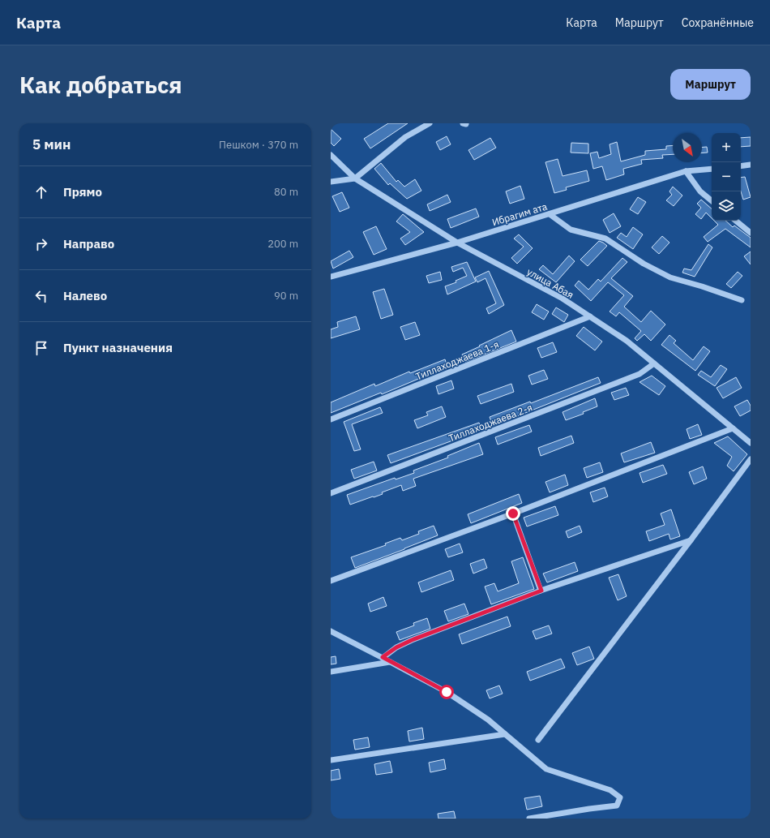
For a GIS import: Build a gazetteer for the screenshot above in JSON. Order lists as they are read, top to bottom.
{
  "streets": {
    "street": [
      "Ибрагим ата",
      "улица Абая",
      "Тиллаходжаева 1-я",
      "Тиллаходжаева 2-я"
    ]
  },
  "crossings": [
    ["Ибрагим ата", "улица Абая"],
    ["улица Абая", "Тиллаходжаева 1-я"],
    ["улица Абая", "Тиллаходжаева 2-я"]
  ],
  "north": "bottom right",
  "page": {
    "header": "Карта",
    "nav": ["Карта", "Маршрут", "Сохранённые"],
    "buttons": "Маршрут",
    "title": "Как добраться",
    "heading": ["5 мин", "Пешком · 370 m"],
    "map_buttons": ["+", "−"],
    "list": [
      ["Прямо", "80 m"],
      ["Направо", "200 m"],
      ["Налево", "90 m"],
      "Пункт назначения"
    ]
  }
}
